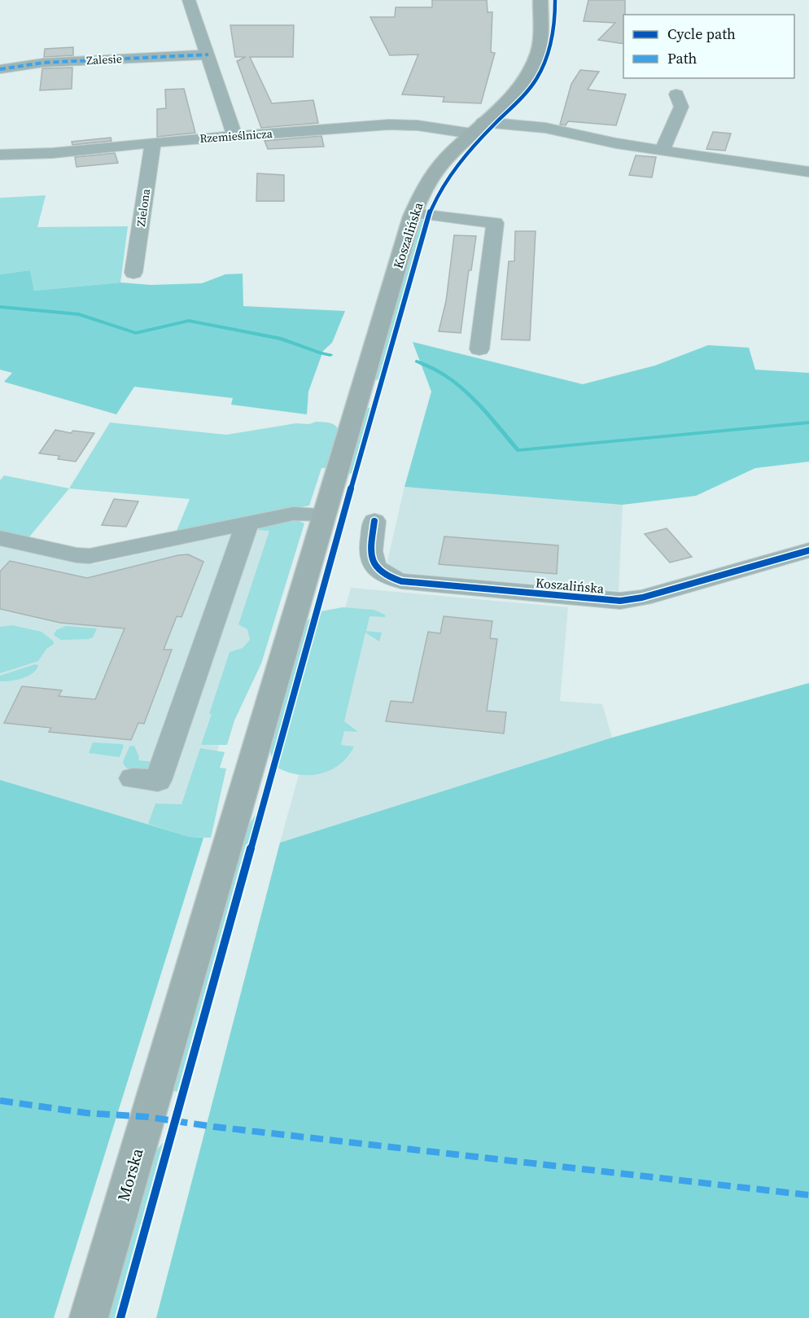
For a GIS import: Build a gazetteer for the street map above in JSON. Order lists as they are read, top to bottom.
{
  "streets": {
    "main road": ["Koszalińska", "Morska"],
    "street": ["Zalesie", "Rzemieślnicza", "Zielona"]
  },
  "crossings": [
    ["Rzemieślnicza", "Zielona"],
    ["Rzemieślnicza", "Koszalińska"],
    ["Koszalińska", "Morska"]
  ],
  "legend": ["Cycle path", "Path"]
}
